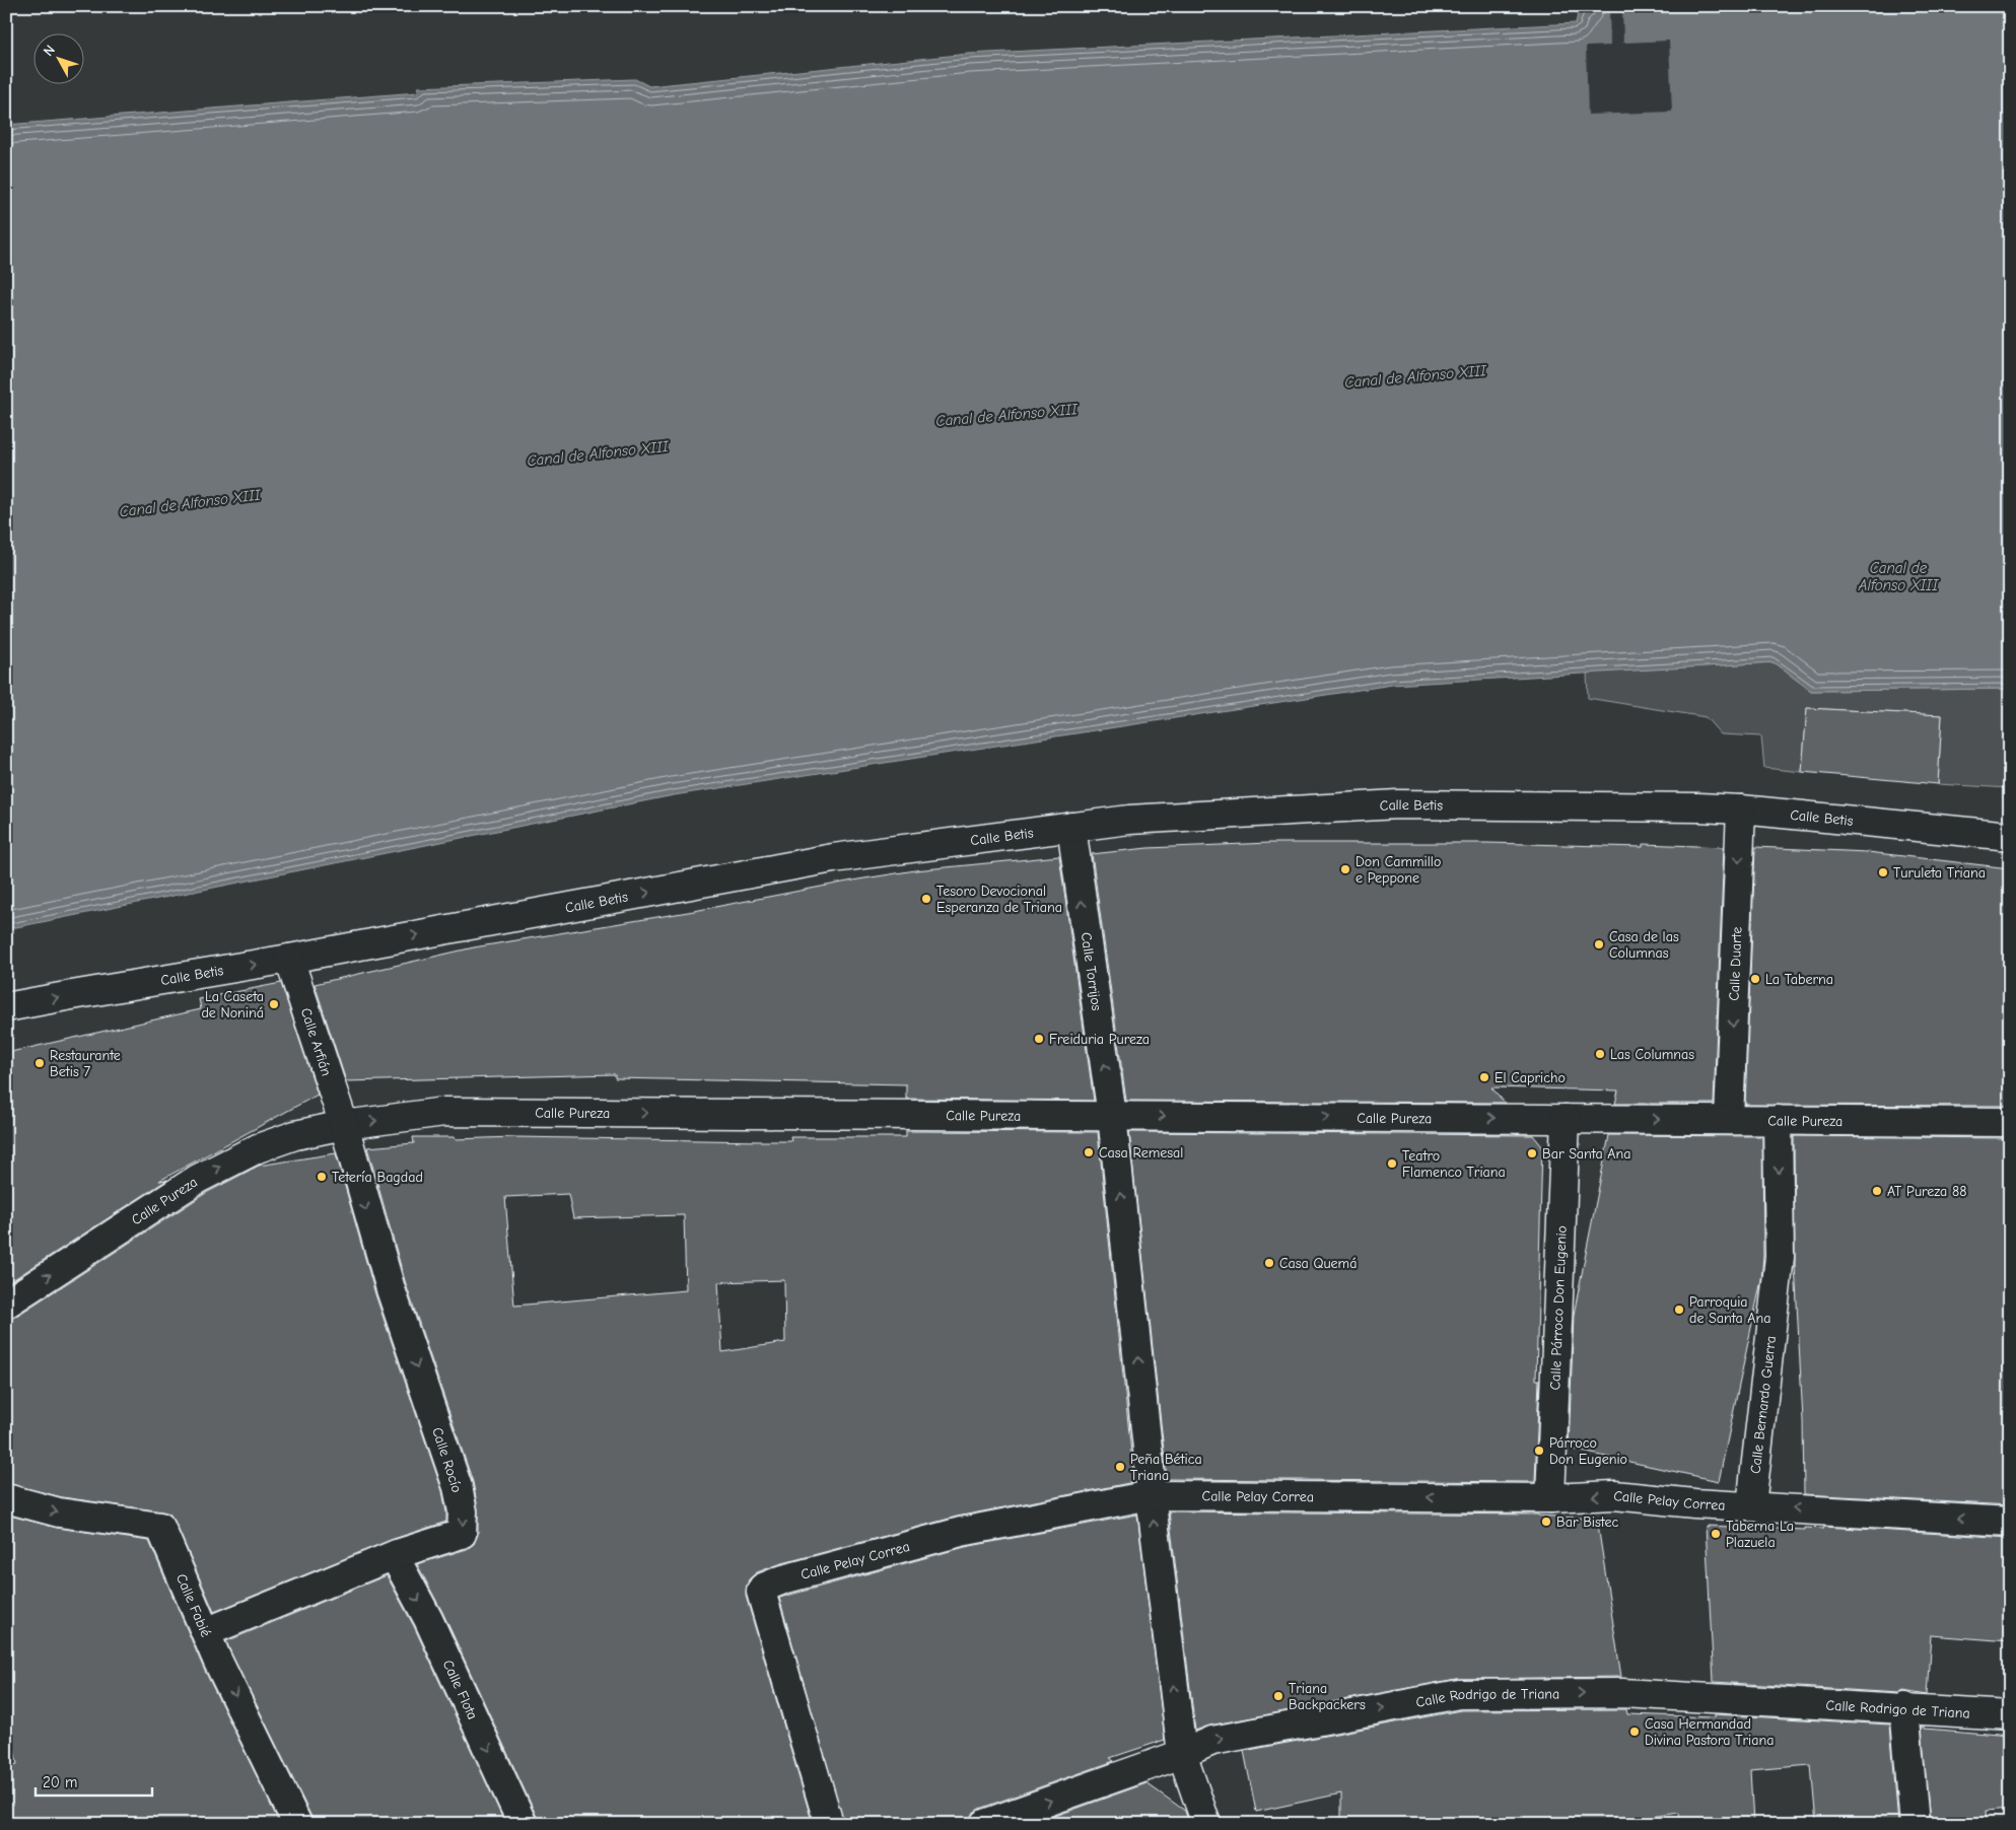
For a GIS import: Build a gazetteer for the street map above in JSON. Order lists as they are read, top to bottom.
{
  "streets": {
    "street": [
      "Calle Betis",
      "Calle Duarte",
      "Calle Torrijos",
      "Calle Arfián",
      "Calle Pureza",
      "Calle Párroco Don Eugenio",
      "Calle Bernardo Guerra",
      "Calle Rocío",
      "Calle Pelay Correa",
      "Calle Fabié",
      "Calle Flota",
      "Calle Rodrigo de Triana"
    ]
  },
  "crossings": [
    ["Calle Betis", "Calle Duarte"],
    ["Calle Betis", "Calle Torrijos"],
    ["Calle Betis", "Calle Arfián"],
    ["Calle Duarte", "Calle Pureza"],
    ["Calle Torrijos", "Calle Pureza"],
    ["Calle Torrijos", "Calle Pelay Correa"],
    ["Calle Torrijos", "Calle Rodrigo de Triana"],
    ["Calle Arfián", "Calle Pureza"],
    ["Calle Arfián", "Calle Rocío"],
    ["Calle Pureza", "Calle Párroco Don Eugenio"],
    ["Calle Pureza", "Calle Bernardo Guerra"],
    ["Calle Pureza", "Calle Rocío"],
    ["Calle Párroco Don Eugenio", "Calle Pelay Correa"],
    ["Calle Bernardo Guerra", "Calle Pelay Correa"],
    ["Calle Rocío", "Calle Fabié"],
    ["Calle Rocío", "Calle Flota"]
  ],
  "one_way": [
    "Calle Betis",
    "Calle Duarte",
    "Calle Torrijos",
    "Calle Pureza",
    "Calle Bernardo Guerra",
    "Calle Rocío",
    "Calle Pelay Correa",
    "Calle Fabié",
    "Calle Flota",
    "Calle Rodrigo de Triana"
  ],
  "water": ["Canal de Alfonso XIII"],
  "places": [
    "Don Cammillo e Peppone",
    "Turuleta Triana",
    "Tesoro Devocional Esperanza de Triana",
    "Casa de las Columnas",
    "La Taberna",
    "La Caseta de Noniná",
    "Freiduria Pureza",
    "Las Columnas",
    "Restaurante Betis 7",
    "El Capricho",
    "Casa Remesal",
    "Bar Santa Ana",
    "Teatro Flamenco Triana",
    "Tetería Bagdad",
    "AT Pureza 88",
    "Casa Quemá",
    "Parroquia de Santa Ana",
    "Párroco Don Eugenio",
    "Peña Bética Triana",
    "Bar Bistec",
    "Taberna La Plazuela",
    "Triana Backpackers",
    "Casa Hermandad Divina Pastora Triana"
  ],
  "scale_bar": "20 m",
  "north": "top left"
}
